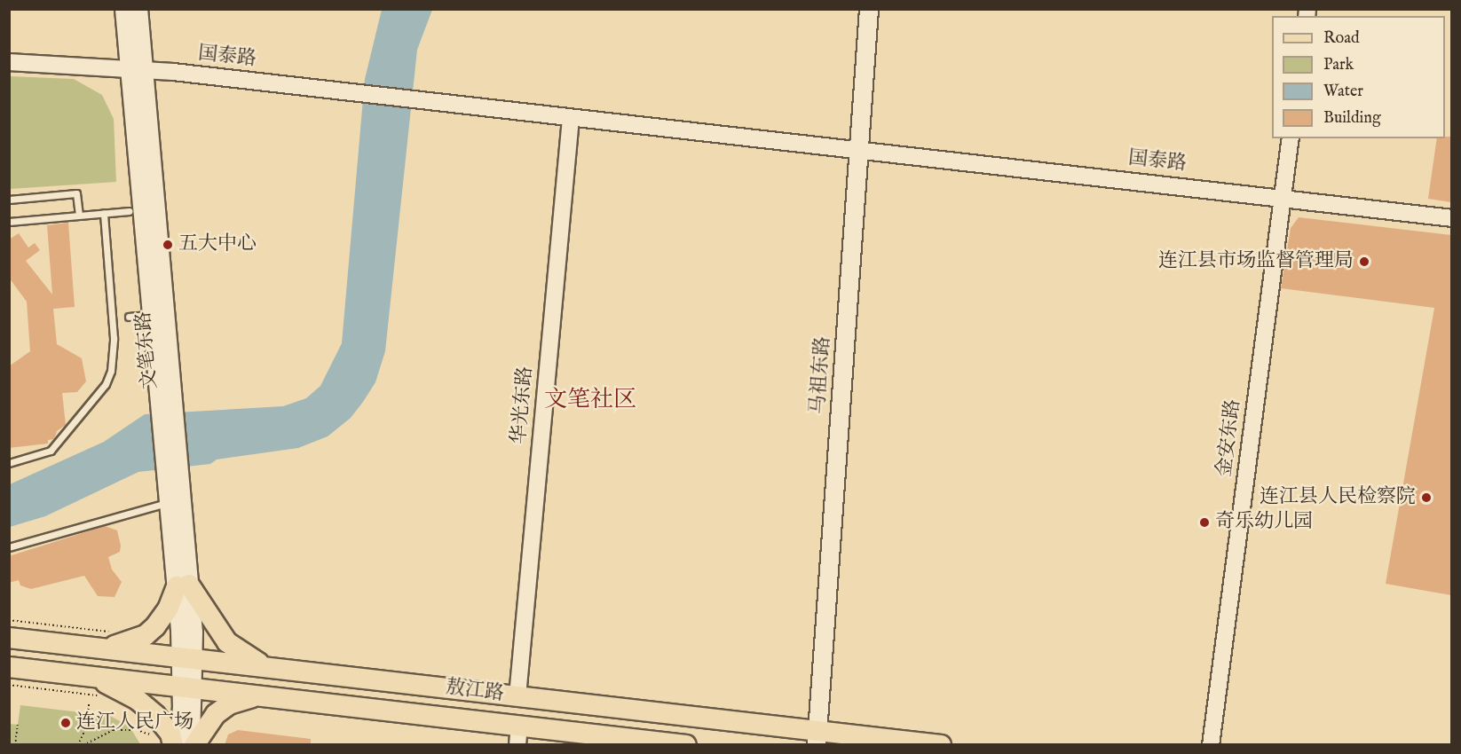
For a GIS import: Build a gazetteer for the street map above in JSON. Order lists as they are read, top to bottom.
{
  "streets": {
    "main road": ["文笔东路", "马祖东路", "敖江路"],
    "street": ["国泰路", "华光东路", "金安东路"]
  },
  "crossings": [
    ["国泰路", "文笔东路"],
    ["国泰路", "马祖东路"],
    ["国泰路", "华光东路"],
    ["国泰路", "金安东路"],
    ["文笔东路", "敖江路"],
    ["马祖东路", "敖江路"],
    ["华光东路", "敖江路"]
  ],
  "districts": ["文笔社区"],
  "places": [
    "五大中心",
    "连江县市场监督管理局",
    "连江县人民检察院",
    "奇乐幼儿园",
    "连江人民广场"
  ],
  "legend": [
    "Road",
    "Park",
    "Water",
    "Building"
  ]
}
